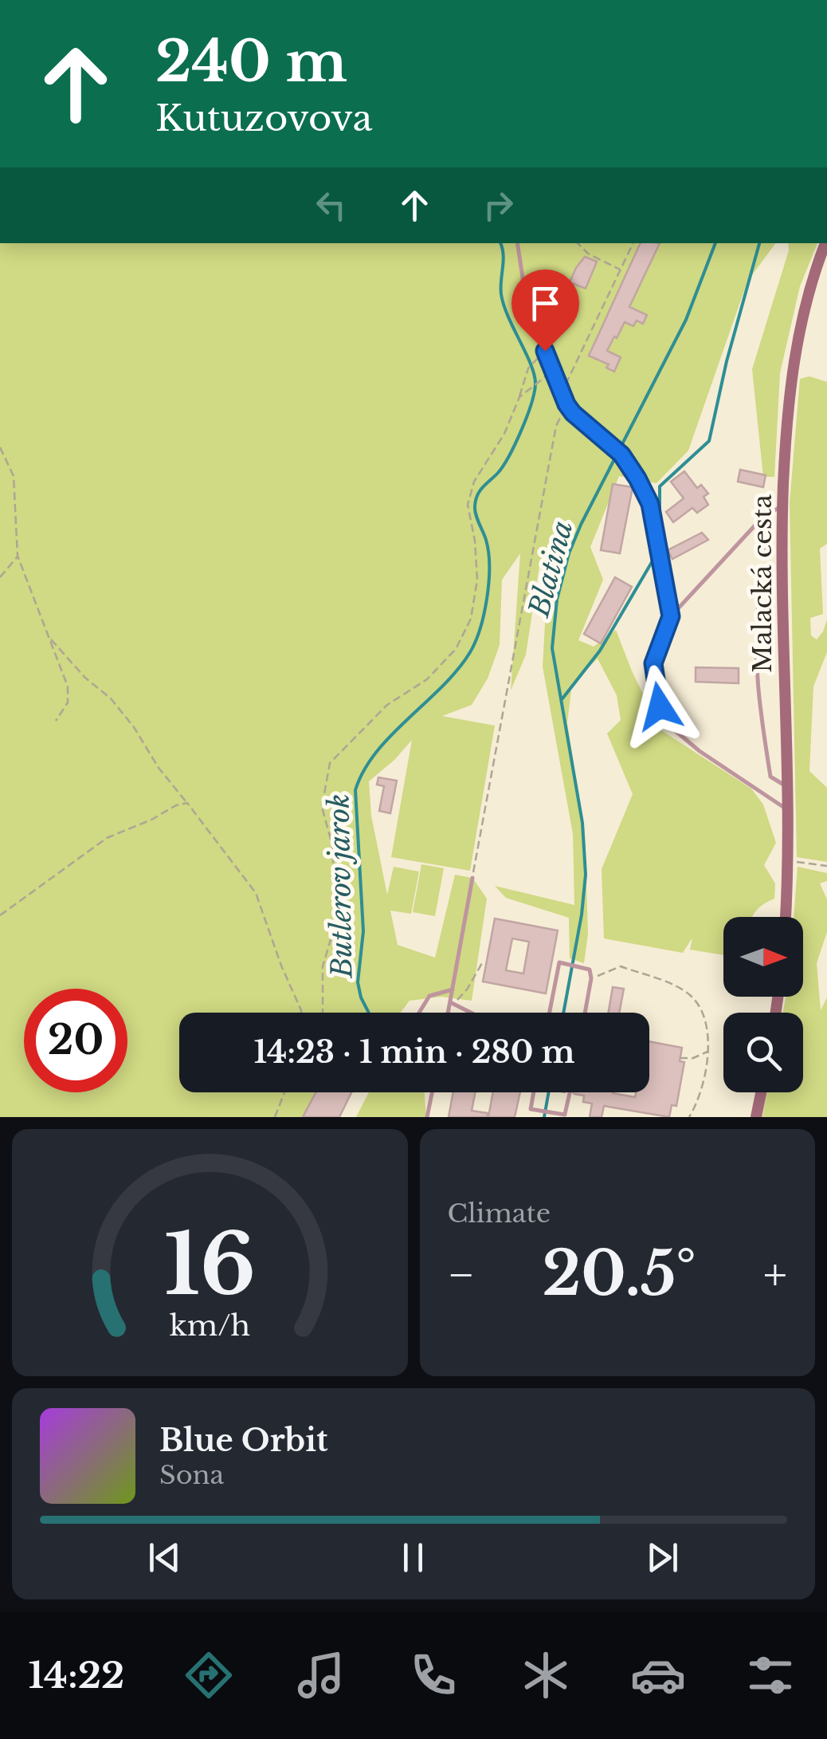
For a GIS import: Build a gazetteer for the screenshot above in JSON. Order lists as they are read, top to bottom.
{
  "streets": {
    "main road": ["Malacká cesta"]
  },
  "water": ["Blatina", "Butlerov jarok"],
  "north": "right",
  "page": {
    "turn": ["240 m", "Kutuzovova"],
    "limit": "20",
    "trip": "14:23 · 1 min · 280 m",
    "tile": "Climate",
    "heat": ["−", "20.5°", "+"],
    "song": ["Blue Orbit", "Sona"],
    "tabs": "14:22",
    "gauge": ["16", "km/h"]
  }
}
